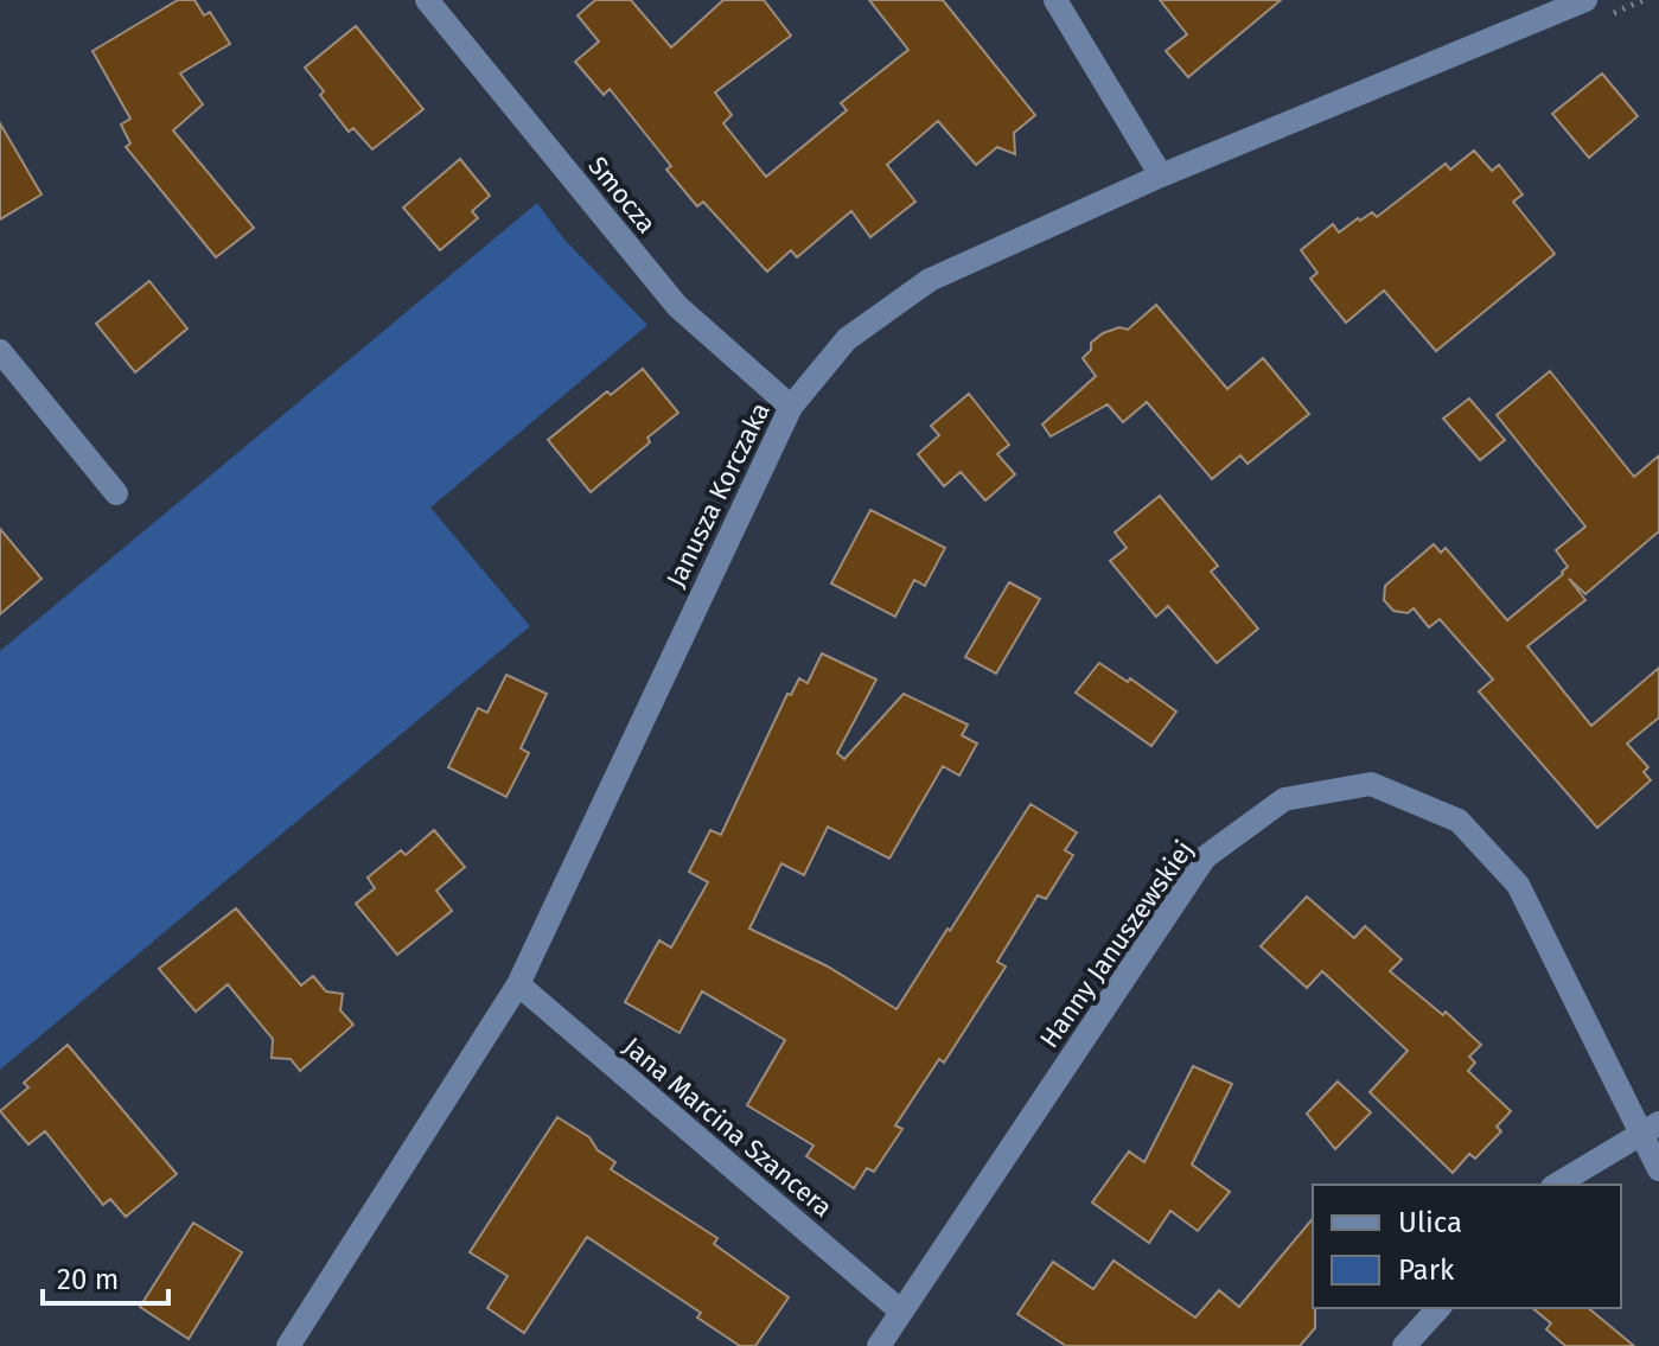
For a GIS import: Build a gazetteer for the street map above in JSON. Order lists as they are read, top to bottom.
{
  "streets": {
    "street": [
      "Smocza",
      "Janusza Korczaka",
      "Hanny Januszewskiej",
      "Jana Marcina Szancera"
    ]
  },
  "crossings": [
    ["Smocza", "Janusza Korczaka"],
    ["Janusza Korczaka", "Jana Marcina Szancera"],
    ["Hanny Januszewskiej", "Jana Marcina Szancera"]
  ],
  "legend": ["Ulica", "Park"],
  "scale_bar": "20 m"
}
